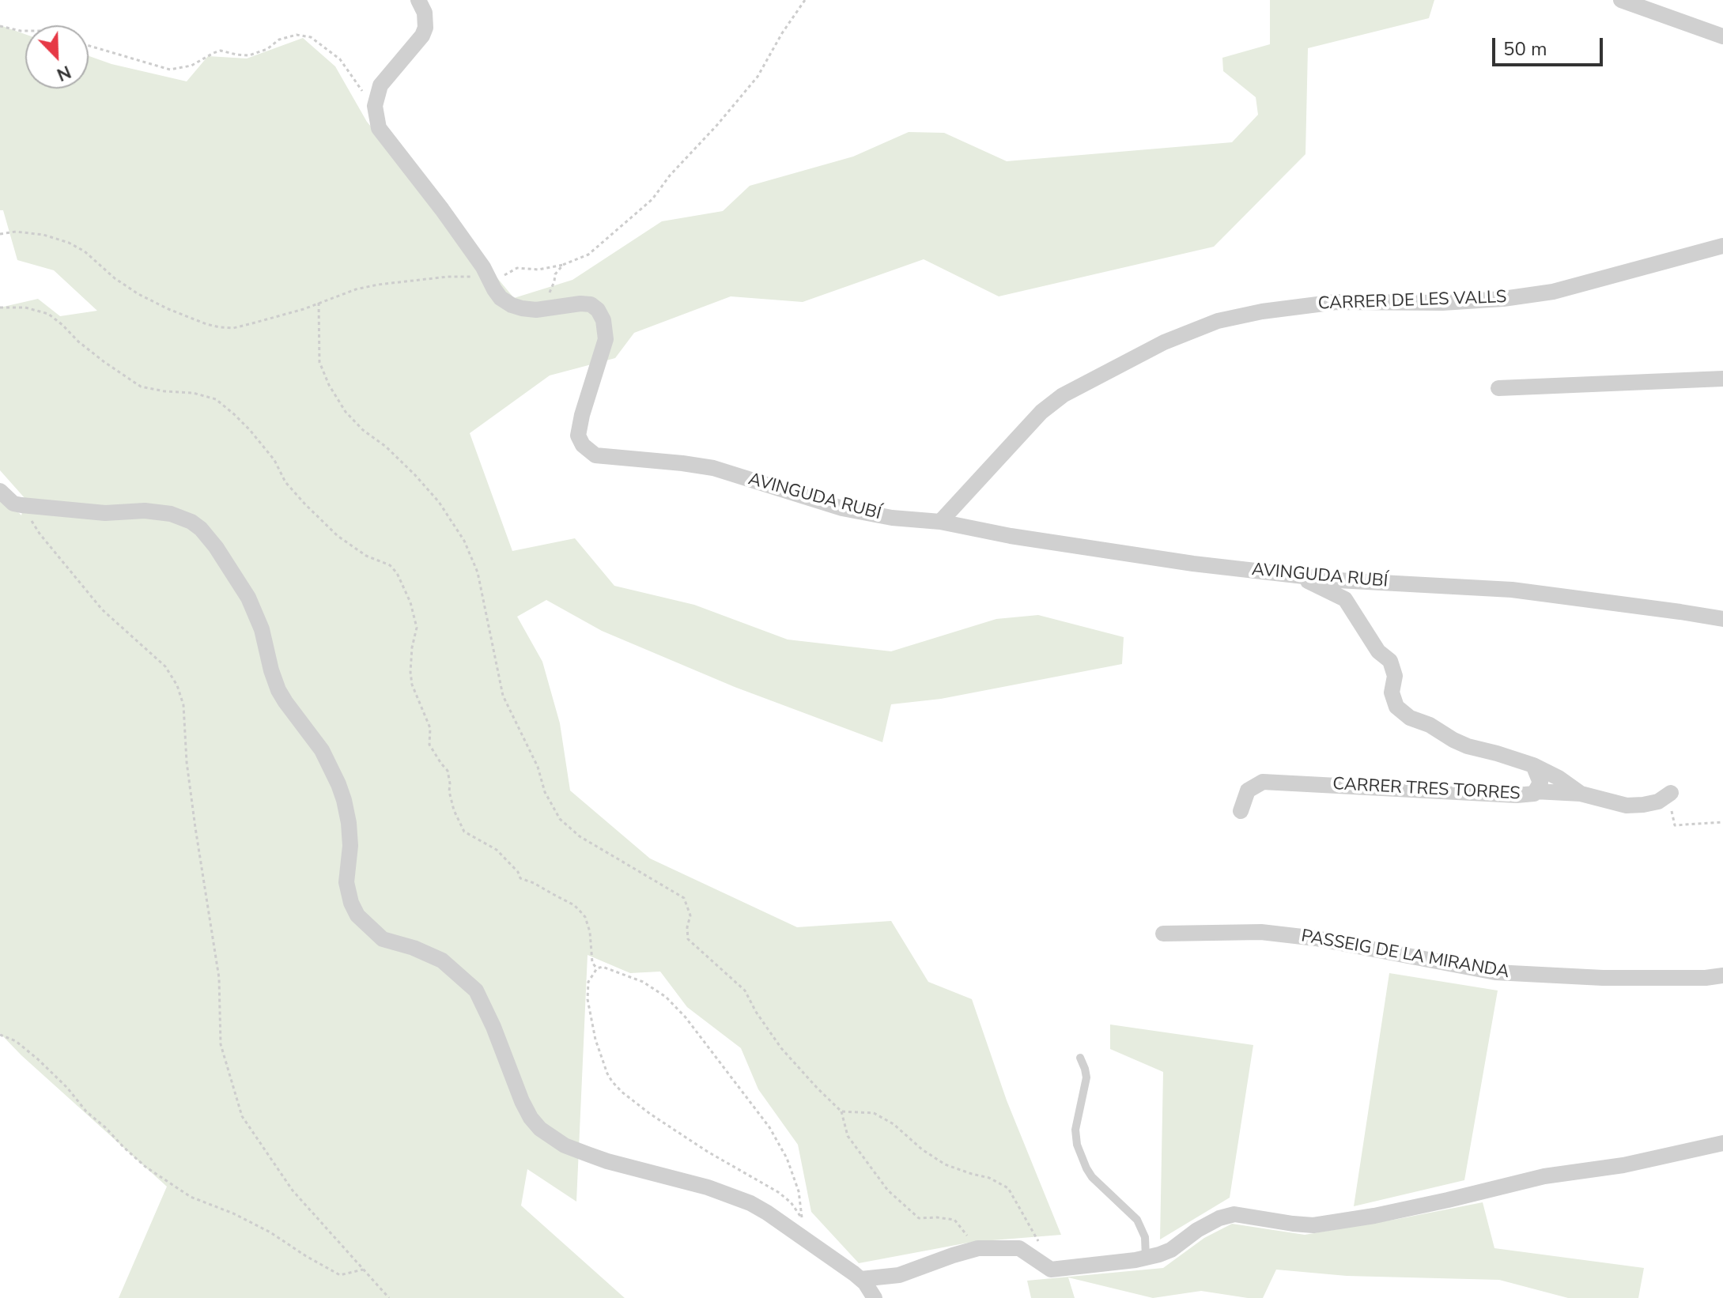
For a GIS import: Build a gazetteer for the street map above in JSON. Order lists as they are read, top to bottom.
{
  "streets": {
    "street": [
      "CARRER DE LES VALLS",
      "AVINGUDA RUBÍ",
      "CARRER TRES TORRES",
      "PASSEIG DE LA MIRANDA"
    ]
  },
  "crossings": [
    ["CARRER DE LES VALLS", "AVINGUDA RUBÍ"],
    ["AVINGUDA RUBÍ", "CARRER TRES TORRES"]
  ],
  "scale_bar": "50 m",
  "north": "bottom right"
}
